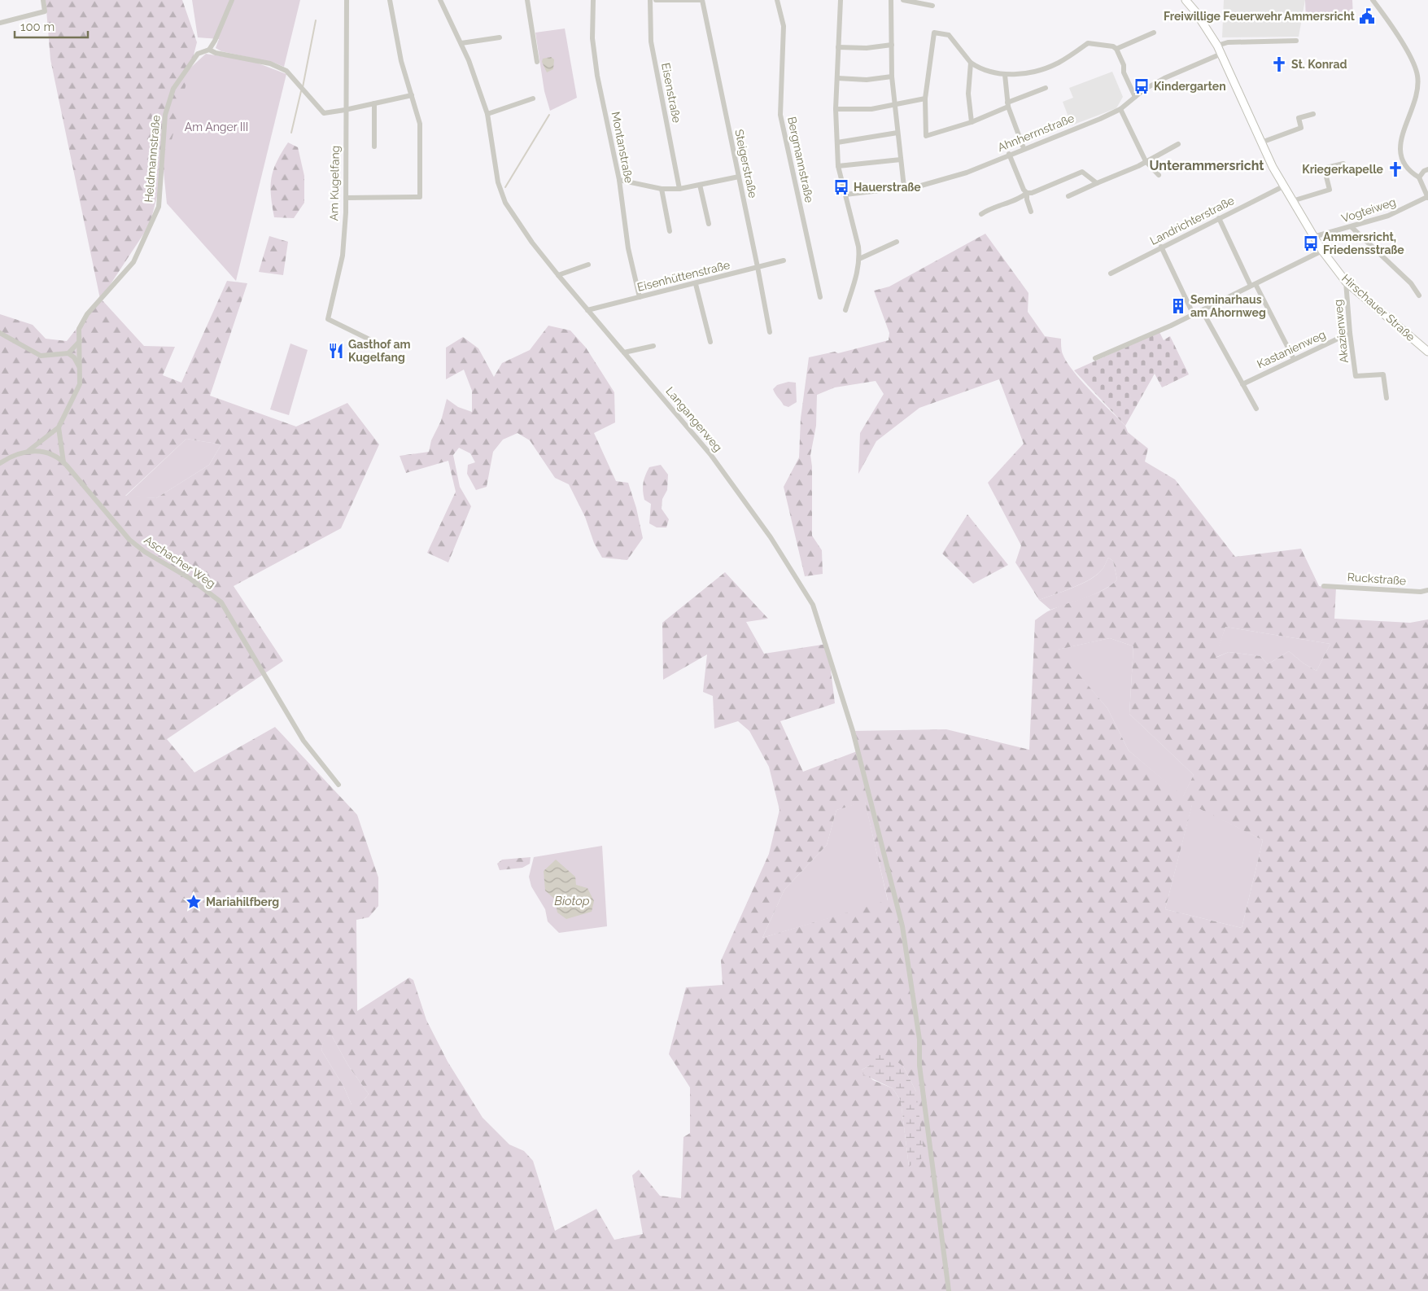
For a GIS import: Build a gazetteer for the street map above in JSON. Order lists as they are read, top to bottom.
{
  "streets": {
    "street": [
      "Eisenstraße",
      "Ahnherrnstraße",
      "Montanstraße",
      "Heldmannstraße",
      "Bergmannstraße",
      "Steigerstraße",
      "Am Kugelfang",
      "Vogteiweg",
      "Landrichterstraße",
      "Eisenhüttenstraße",
      "Hirschauer Straße",
      "Akazienweg",
      "Kastanienweg",
      "Langangerweg",
      "Aschacher Weg",
      "Ruckstraße"
    ]
  },
  "crossings": [
    ["Ahnherrnstraße", "Hirschauer Straße"],
    ["Montanstraße", "Eisenhüttenstraße"],
    ["Steigerstraße", "Eisenhüttenstraße"],
    ["Vogteiweg", "Hirschauer Straße"],
    ["Landrichterstraße", "Hirschauer Straße"],
    ["Eisenhüttenstraße", "Langangerweg"],
    ["Hirschauer Straße", "Akazienweg"],
    ["Akazienweg", "Kastanienweg"]
  ],
  "districts": ["Unterammersricht"],
  "water": ["Biotop"],
  "parks": ["Am Anger III"],
  "places": {
    "public building": ["Freiwillige Feuerwehr Ammersricht"],
    "church": ["St. Konrad", "Kriegerkapelle"],
    "bus stop": ["Kindergarten", "Hauerstraße", "Ammersricht, Friedensstraße"],
    "building": ["Seminarhaus am Ahornweg"],
    "restaurant": ["Gasthof am Kugelfang"],
    "place": ["Mariahilfberg"]
  },
  "scale_bar": "100 m"
}
